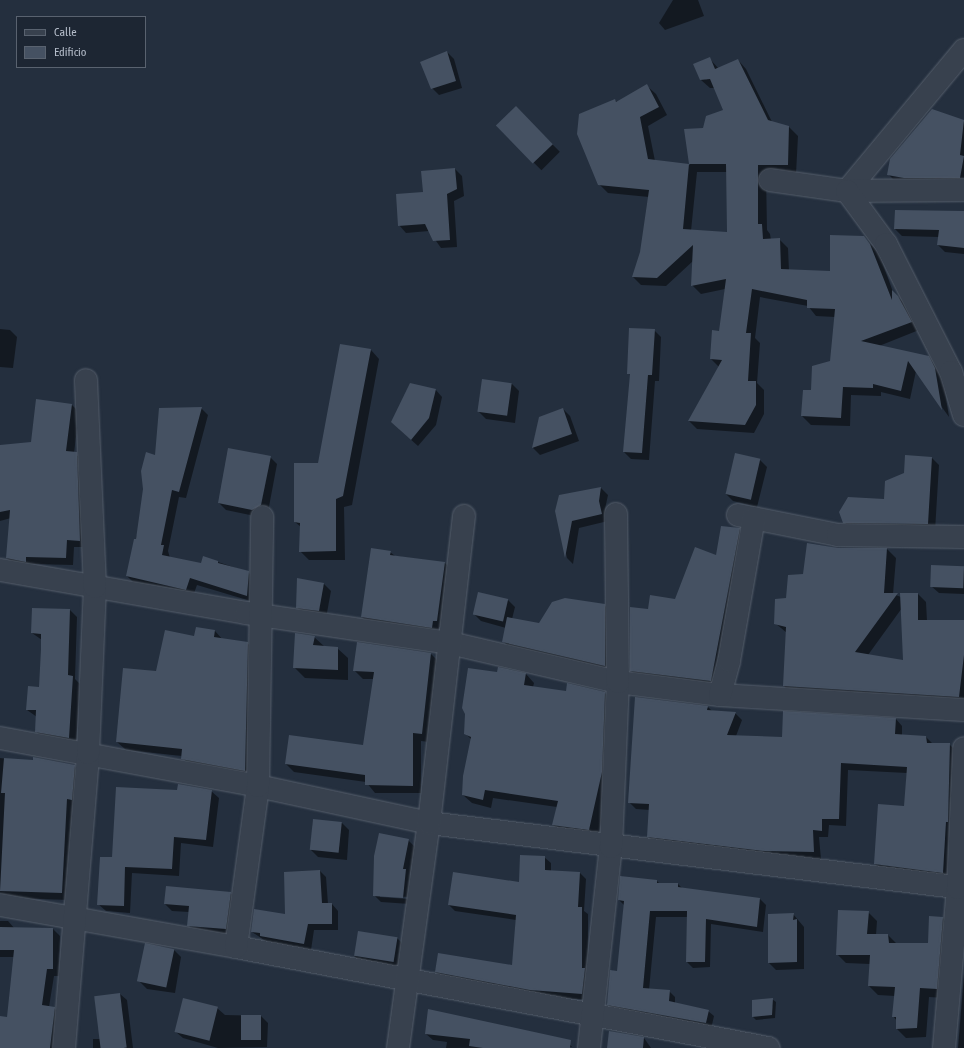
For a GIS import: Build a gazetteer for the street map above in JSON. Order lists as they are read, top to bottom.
{
  "legend": ["Calle", "Edificio"]
}
